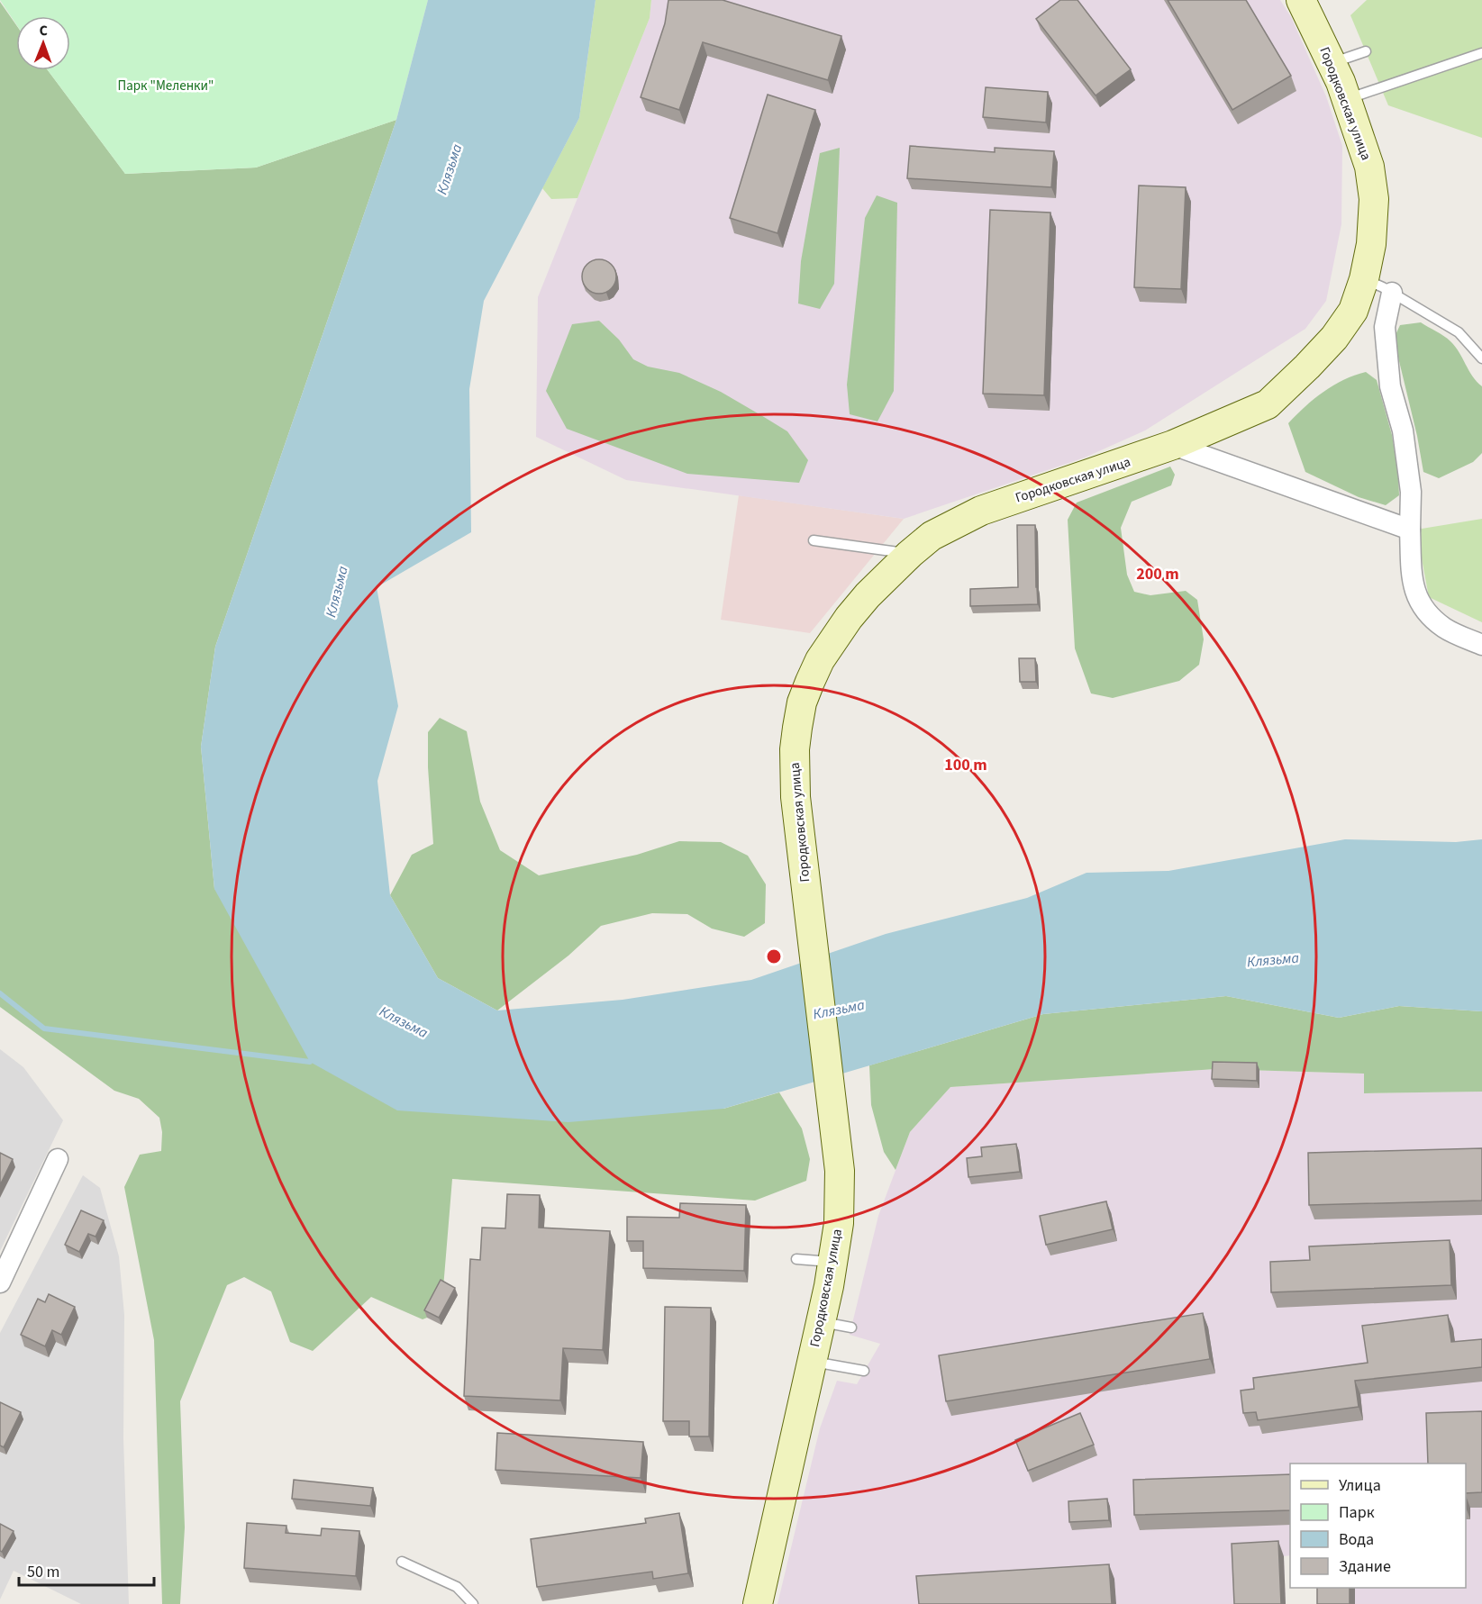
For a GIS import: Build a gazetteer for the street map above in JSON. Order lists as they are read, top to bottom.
{
  "streets": {
    "main road": ["Городковская улица"]
  },
  "water": ["Клязьма"],
  "parks": ["Парк \"Меленки\""],
  "legend": [
    "Улица",
    "Парк",
    "Вода",
    "Здание"
  ],
  "scale_bar": "50 m",
  "north": "top",
  "rings": ["200 m", "100 m"]
}
